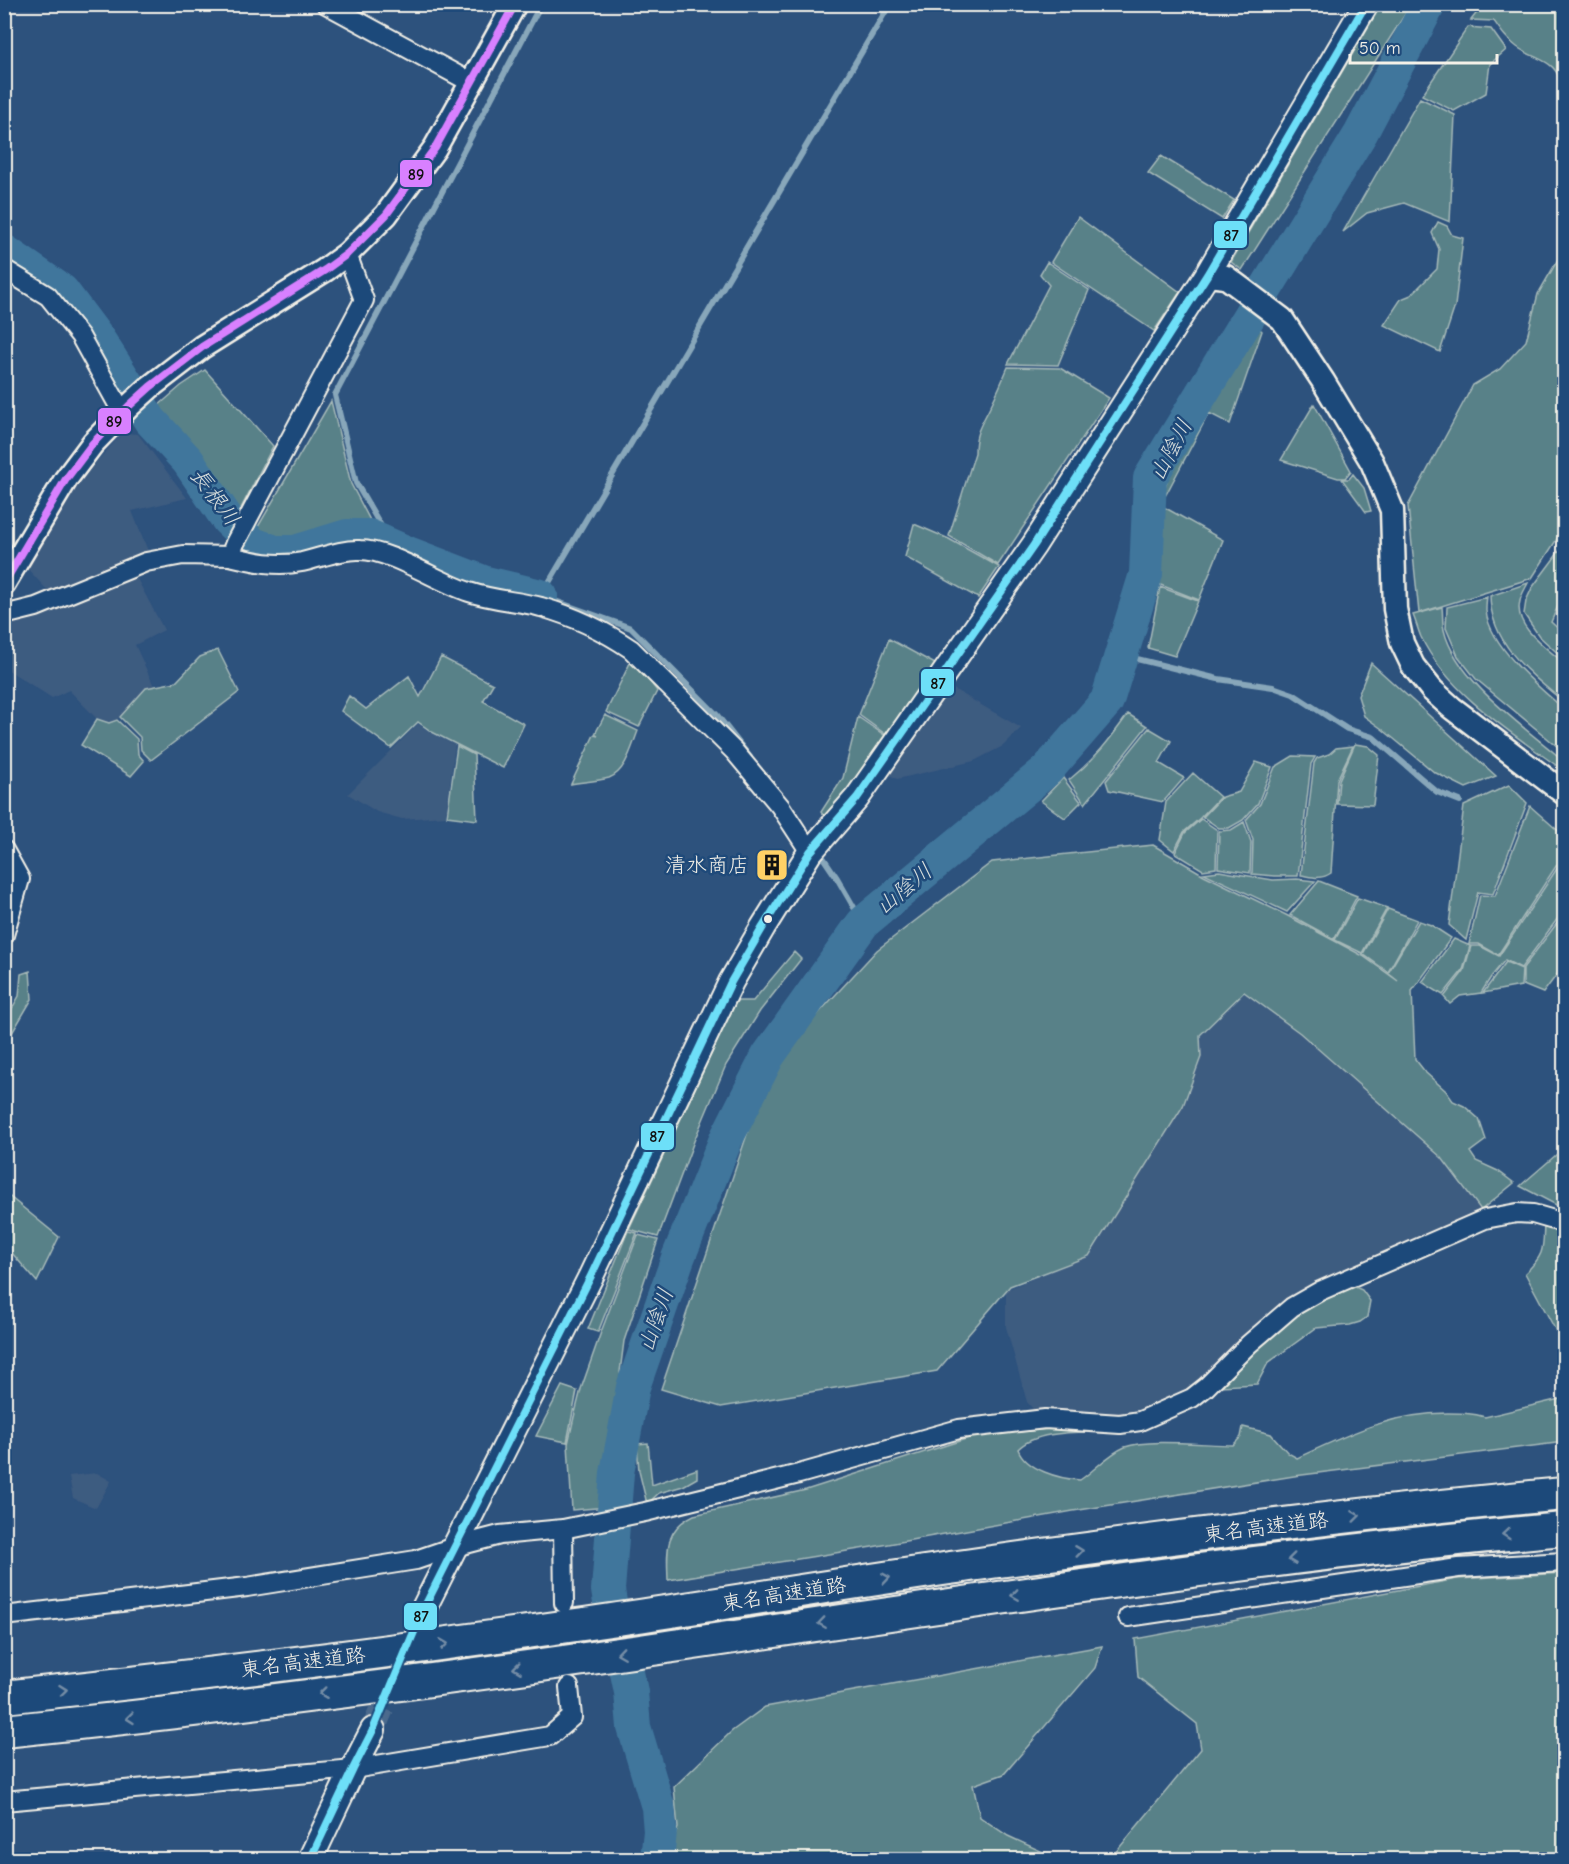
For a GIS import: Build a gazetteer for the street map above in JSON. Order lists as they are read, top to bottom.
{
  "streets": {
    "highway": ["東名高速道路"]
  },
  "water": ["山陰川", "長根川"],
  "places": {
    "building": ["清水商店"]
  },
  "lines": ["transit line 89", "transit line 87"],
  "scale_bar": "50 m"
}
